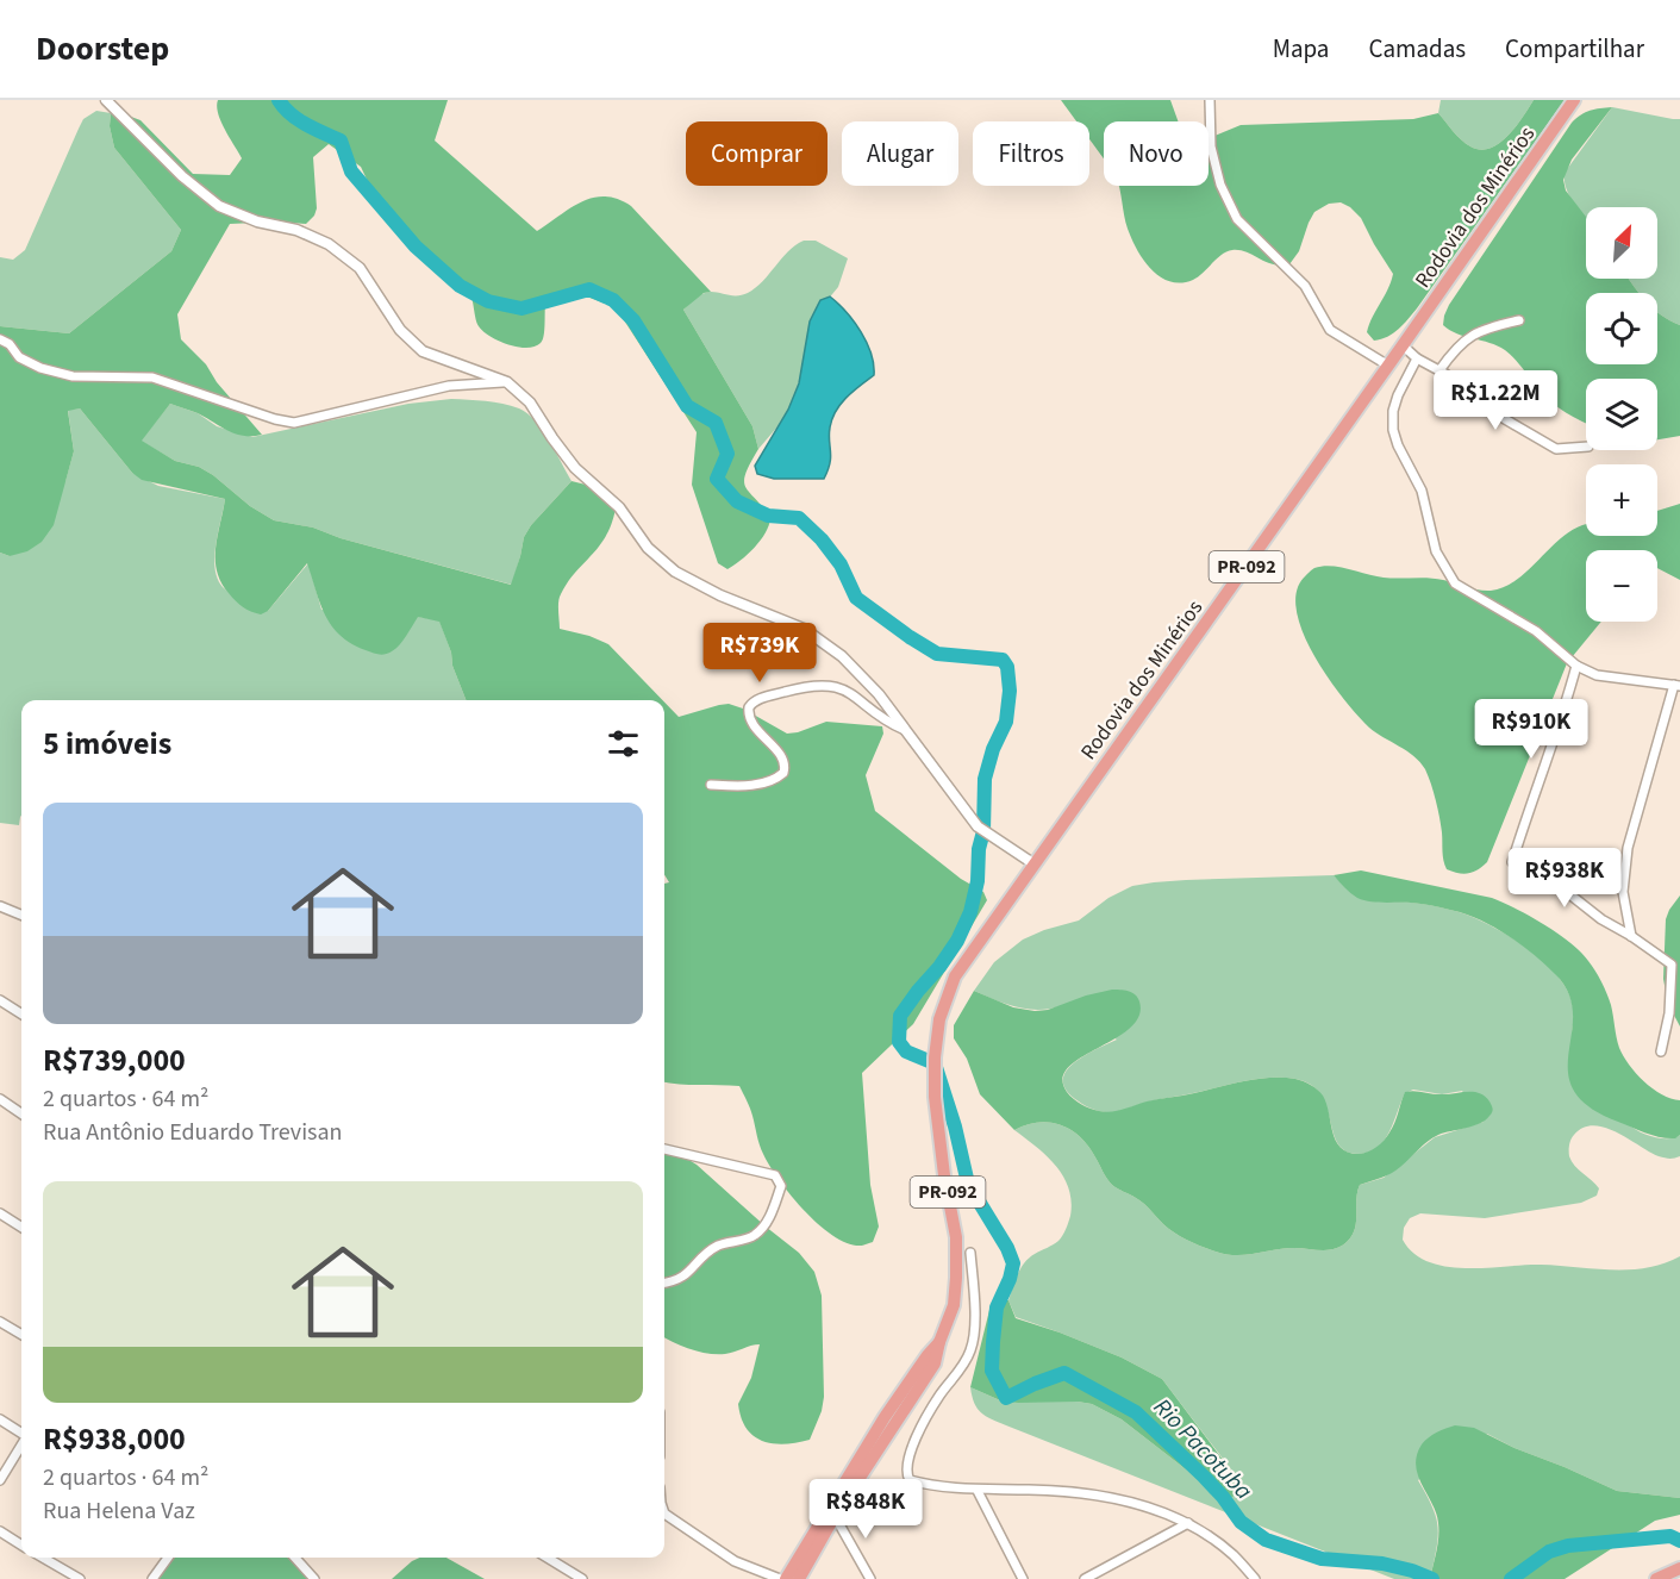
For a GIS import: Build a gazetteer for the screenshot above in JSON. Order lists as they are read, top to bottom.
{
  "streets": {
    "main road": ["Rodovia dos Minérios", "PR-092"]
  },
  "water": ["Rio Pacotuba"],
  "north": "top right",
  "page": {
    "header": "Doorstep",
    "nav": ["Mapa", "Camadas", "Compartilhar"],
    "chip": [
      "Comprar",
      "Alugar",
      "Filtros",
      "Novo"
    ],
    "map_buttons": ["+", "−"],
    "price": [
      "R$1.22M",
      "R$739K",
      "R$910K",
      "R$938K",
      "R$848K"
    ],
    "heading": "5 imóveis",
    "list": [
      {
        "name": "R$739,000",
        "note": "2 quartos · 64 m² · Rua Antônio Eduardo Trevisan"
      },
      {
        "name": "R$938,000",
        "note": "2 quartos · 64 m² · Rua Helena Vaz"
      }
    ]
  }
}
